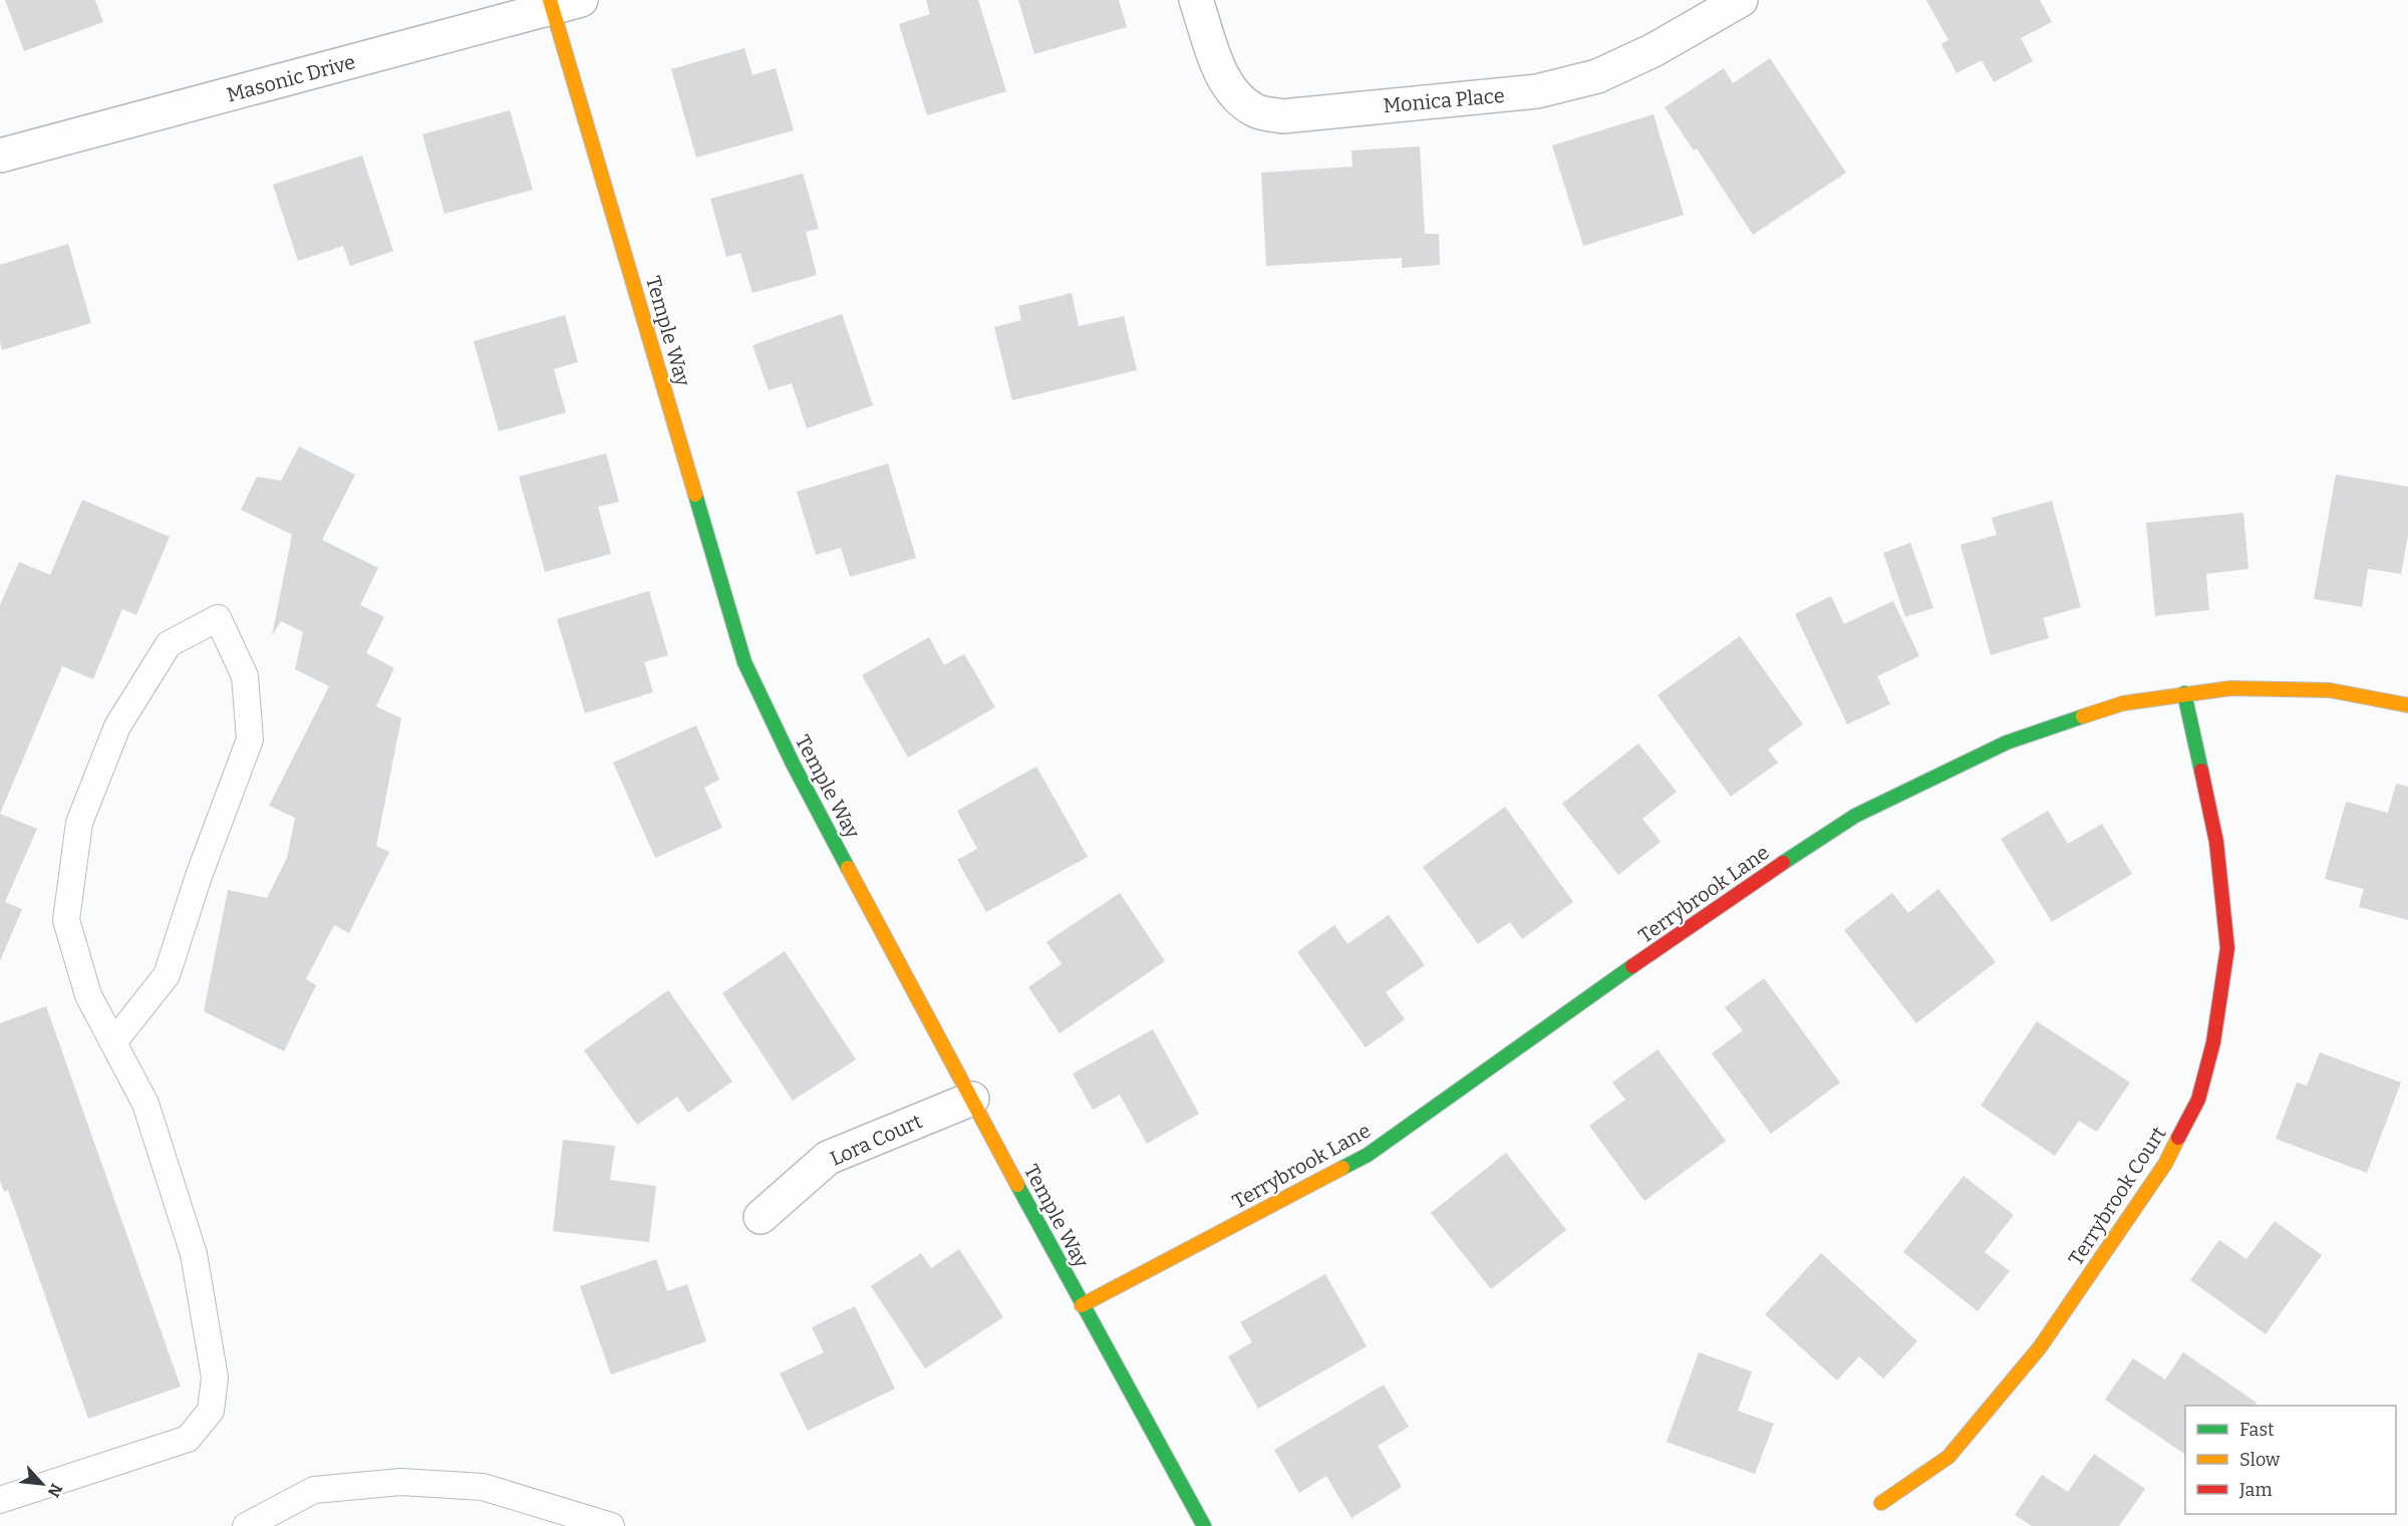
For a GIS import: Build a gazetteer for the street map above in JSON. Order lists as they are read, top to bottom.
{
  "streets": {
    "street": [
      "Masonic Drive",
      "Monica Place",
      "Temple Way",
      "Terrybrook Lane",
      "Lora Court",
      "Terrybrook Court"
    ]
  },
  "crossings": [
    ["Masonic Drive", "Temple Way"],
    ["Temple Way", "Terrybrook Lane"],
    ["Temple Way", "Lora Court"],
    ["Terrybrook Lane", "Terrybrook Court"]
  ],
  "legend": ["Fast", "Slow", "Jam"],
  "north": "bottom right"
}
